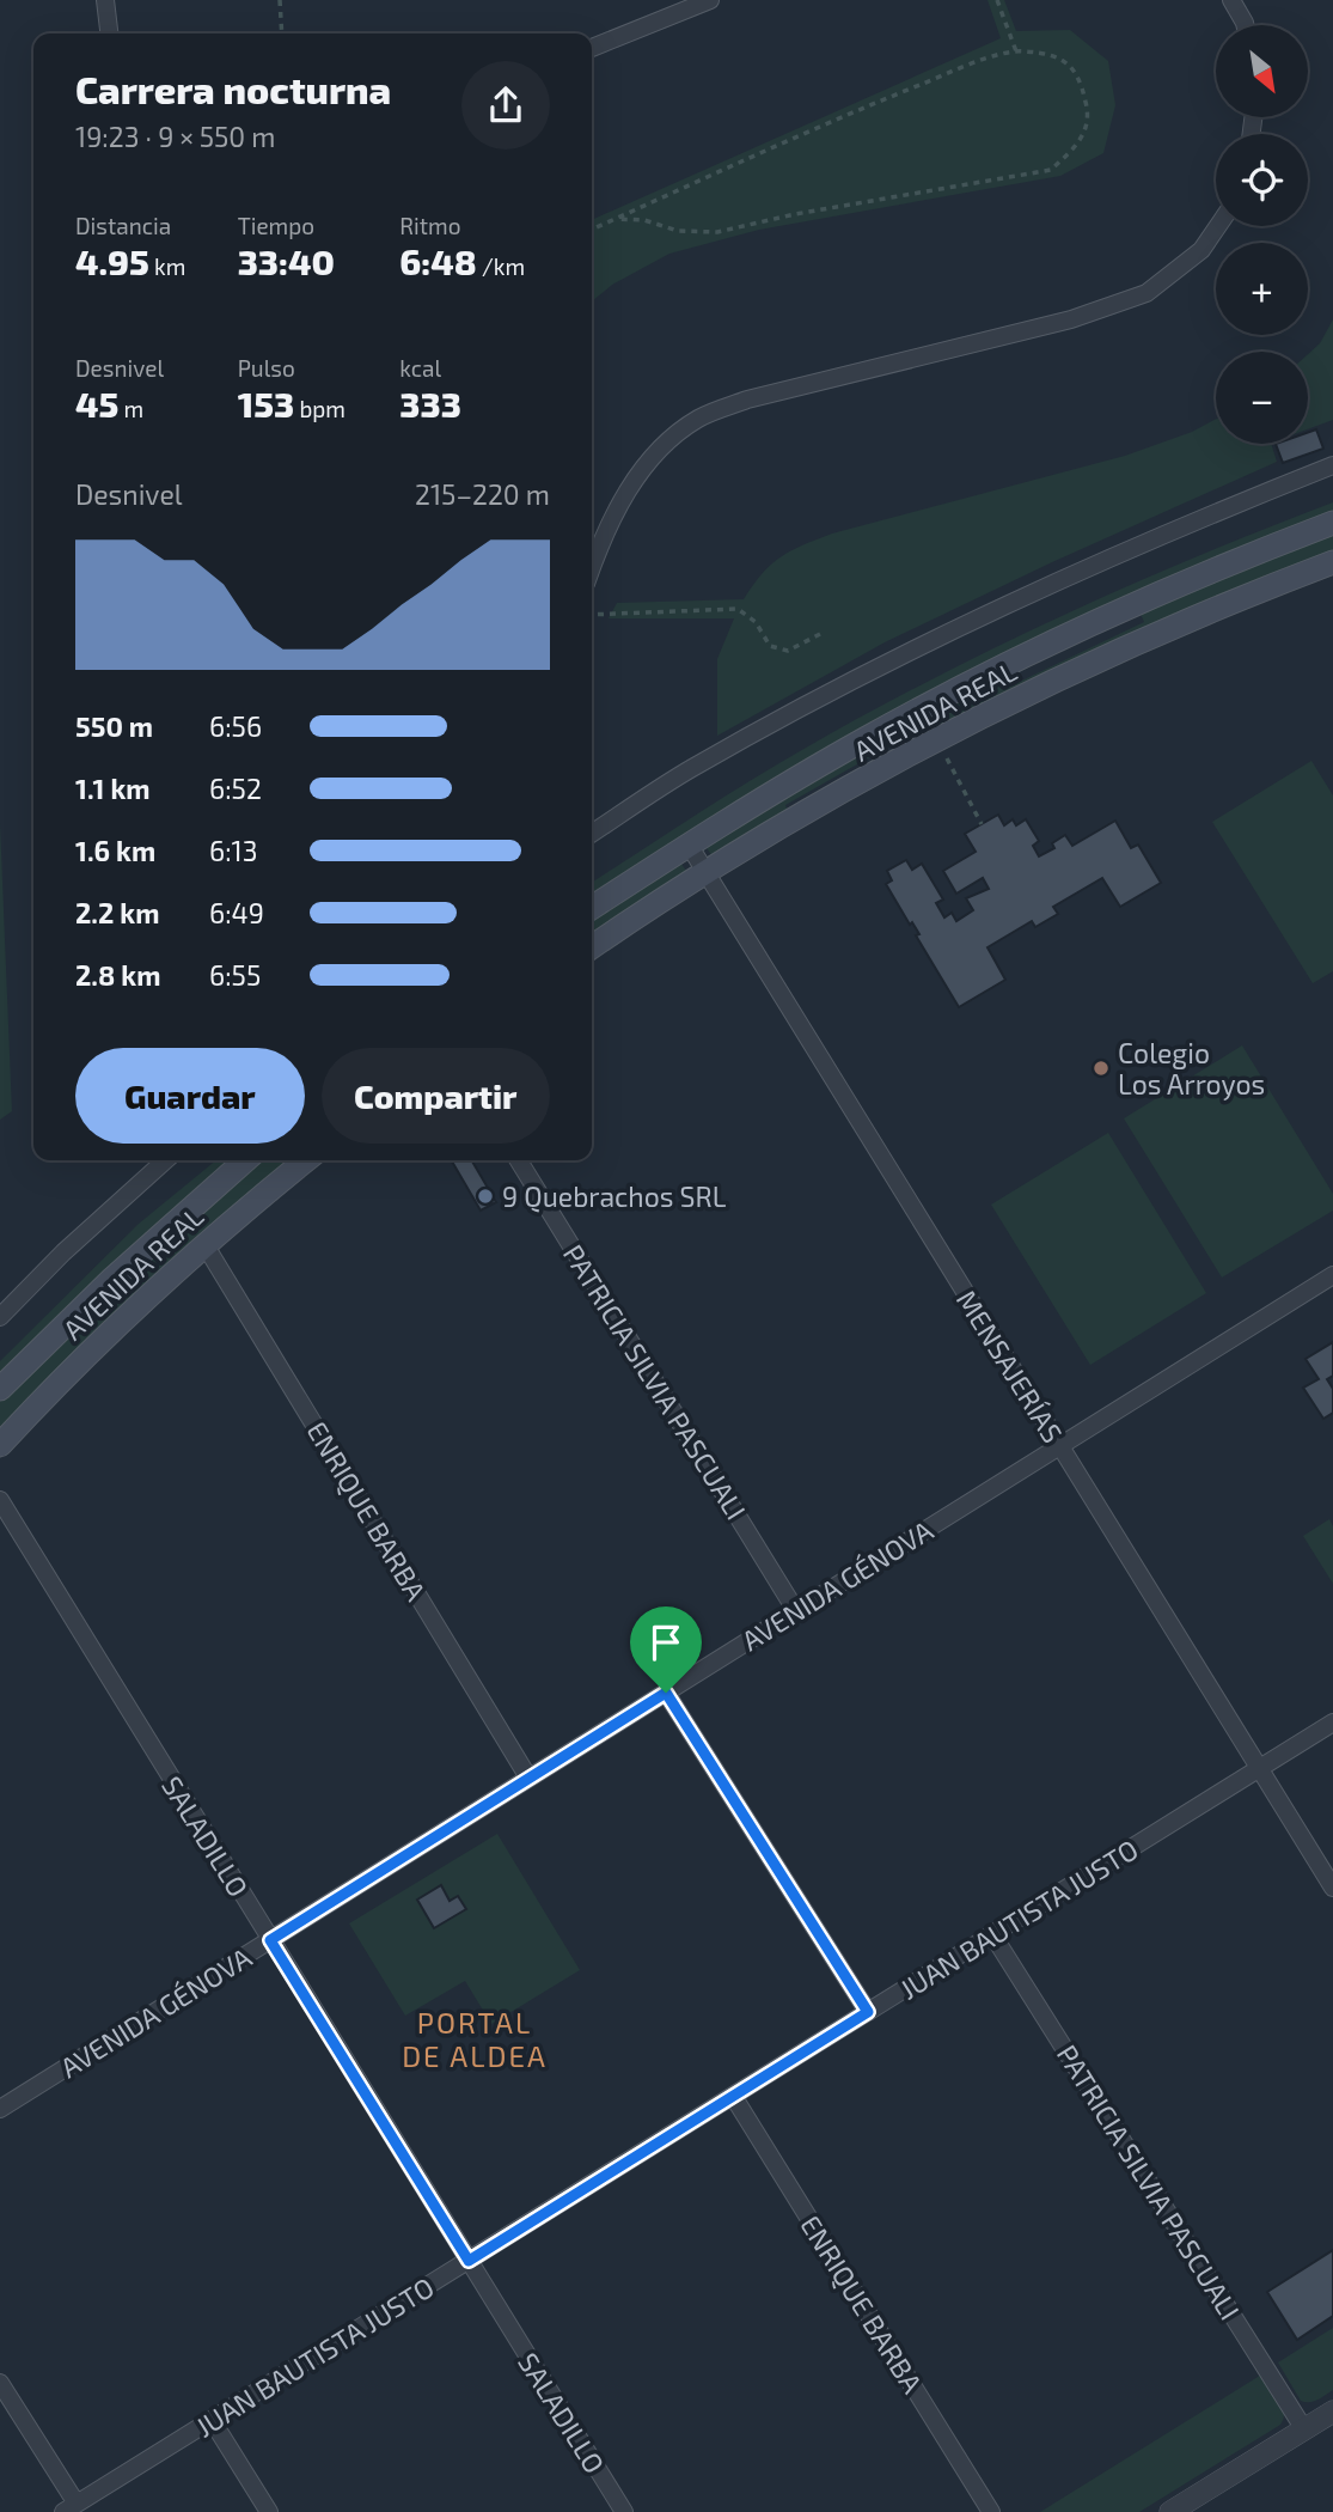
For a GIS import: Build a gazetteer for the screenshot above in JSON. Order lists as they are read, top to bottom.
{
  "streets": {
    "main road": ["AVENIDA REAL"],
    "street": [
      "MENSAJERÍAS",
      "PATRICIA SILVIA PASCUALI",
      "ENRIQUE BARBA",
      "AVENIDA GÉNOVA",
      "SALADILLO",
      "JUAN BAUTISTA JUSTO"
    ]
  },
  "crossings": [
    ["AVENIDA REAL", "MENSAJERÍAS"],
    ["AVENIDA REAL", "ENRIQUE BARBA"],
    ["MENSAJERÍAS", "AVENIDA GÉNOVA"],
    ["MENSAJERÍAS", "JUAN BAUTISTA JUSTO"],
    ["PATRICIA SILVIA PASCUALI", "AVENIDA GÉNOVA"],
    ["PATRICIA SILVIA PASCUALI", "JUAN BAUTISTA JUSTO"],
    ["ENRIQUE BARBA", "AVENIDA GÉNOVA"],
    ["ENRIQUE BARBA", "JUAN BAUTISTA JUSTO"],
    ["AVENIDA GÉNOVA", "SALADILLO"],
    ["SALADILLO", "JUAN BAUTISTA JUSTO"]
  ],
  "districts": ["PORTAL DE ALDEA"],
  "places": ["Colegio Los Arroyos", "9 Quebrachos SRL"],
  "north": "bottom right",
  "page": {
    "map_buttons": ["+", "−"],
    "heading": ["Carrera nocturna", "19:23 · 9 × 550 m"],
    "stats": [
      ["Distancia", "4.95 km"],
      ["Tiempo", "33:40"],
      ["Ritmo", "6:48 /km"],
      ["Desnivel", "45 m"],
      ["Pulso", "153 bpm"],
      ["kcal", "333"]
    ],
    "chart": ["Desnivel", "215–220 m"],
    "list": [
      {
        "name": "550 m",
        "note": "6:56"
      },
      {
        "name": "1.1 km",
        "note": "6:52"
      },
      {
        "name": "1.6 km",
        "note": "6:13"
      },
      {
        "name": "2.2 km",
        "note": "6:49"
      },
      {
        "name": "2.8 km",
        "note": "6:55"
      }
    ],
    "buttons": ["Guardar", "Compartir"]
  }
}
